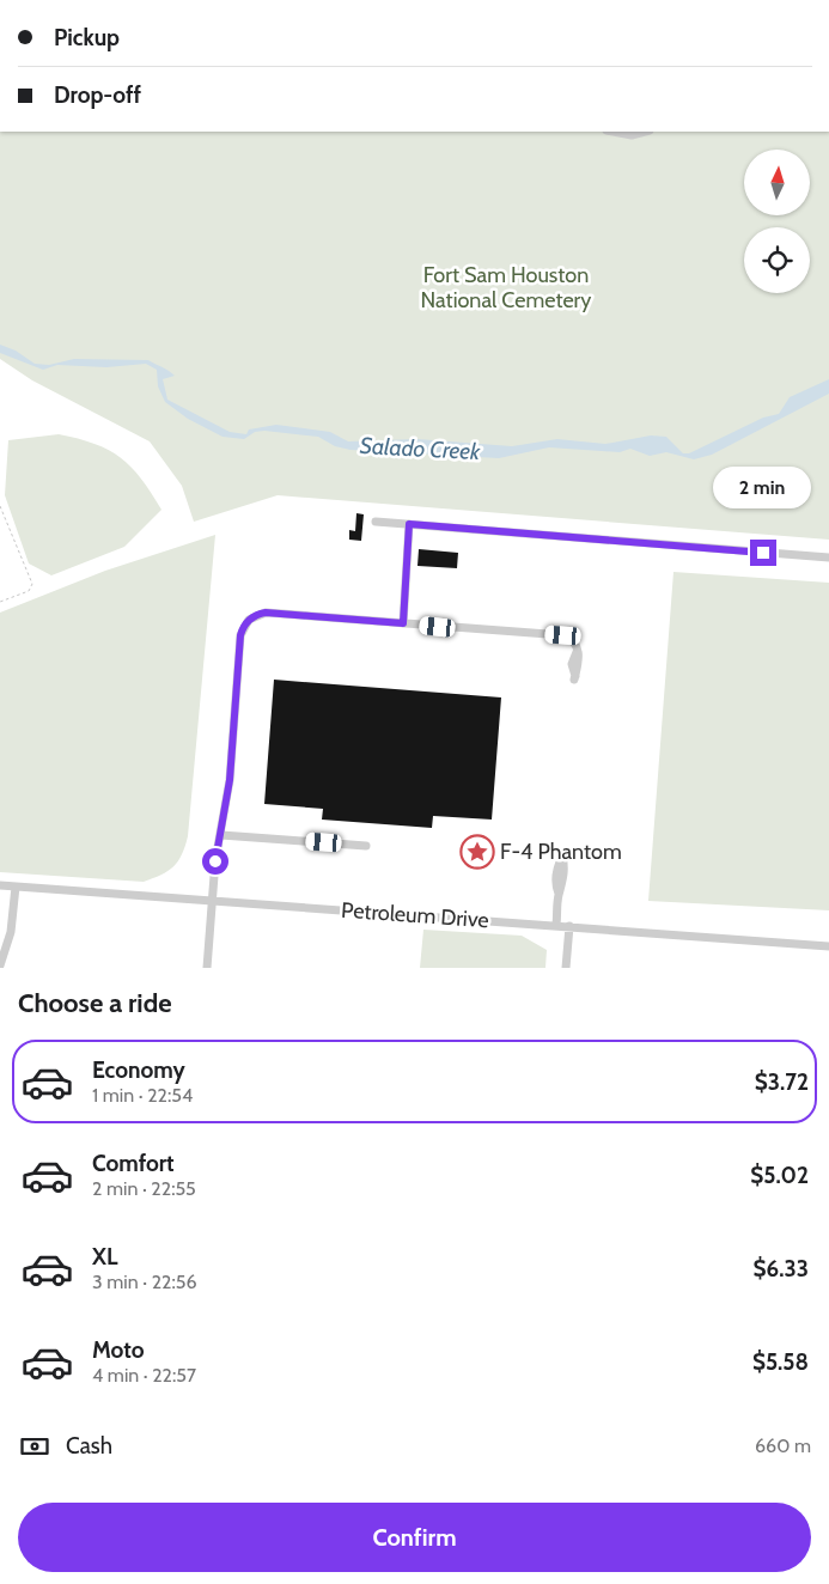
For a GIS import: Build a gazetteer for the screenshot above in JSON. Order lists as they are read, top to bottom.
{
  "streets": {
    "street": ["Petroleum Drive"]
  },
  "water": ["Salado Creek"],
  "parks": ["Fort Sam Houston National Cemetery"],
  "places": {
    "place": ["F-4 Phantom"]
  },
  "north": "top",
  "page": {
    "banner": ["Pickup", "Drop-off"],
    "bubble": "2 min",
    "heading": "Choose a ride",
    "list": [
      {
        "name": "Economy",
        "note": "1 min · 22:54",
        "value": "$3.72"
      },
      {
        "name": "Comfort",
        "note": "2 min · 22:55",
        "value": "$5.02"
      },
      {
        "name": "XL",
        "note": "3 min · 22:56",
        "value": "$6.33"
      },
      {
        "name": "Moto",
        "note": "4 min · 22:57",
        "value": "$5.58"
      }
    ],
    "pay": ["Cash", "660 m"],
    "buttons": "Confirm"
  }
}
